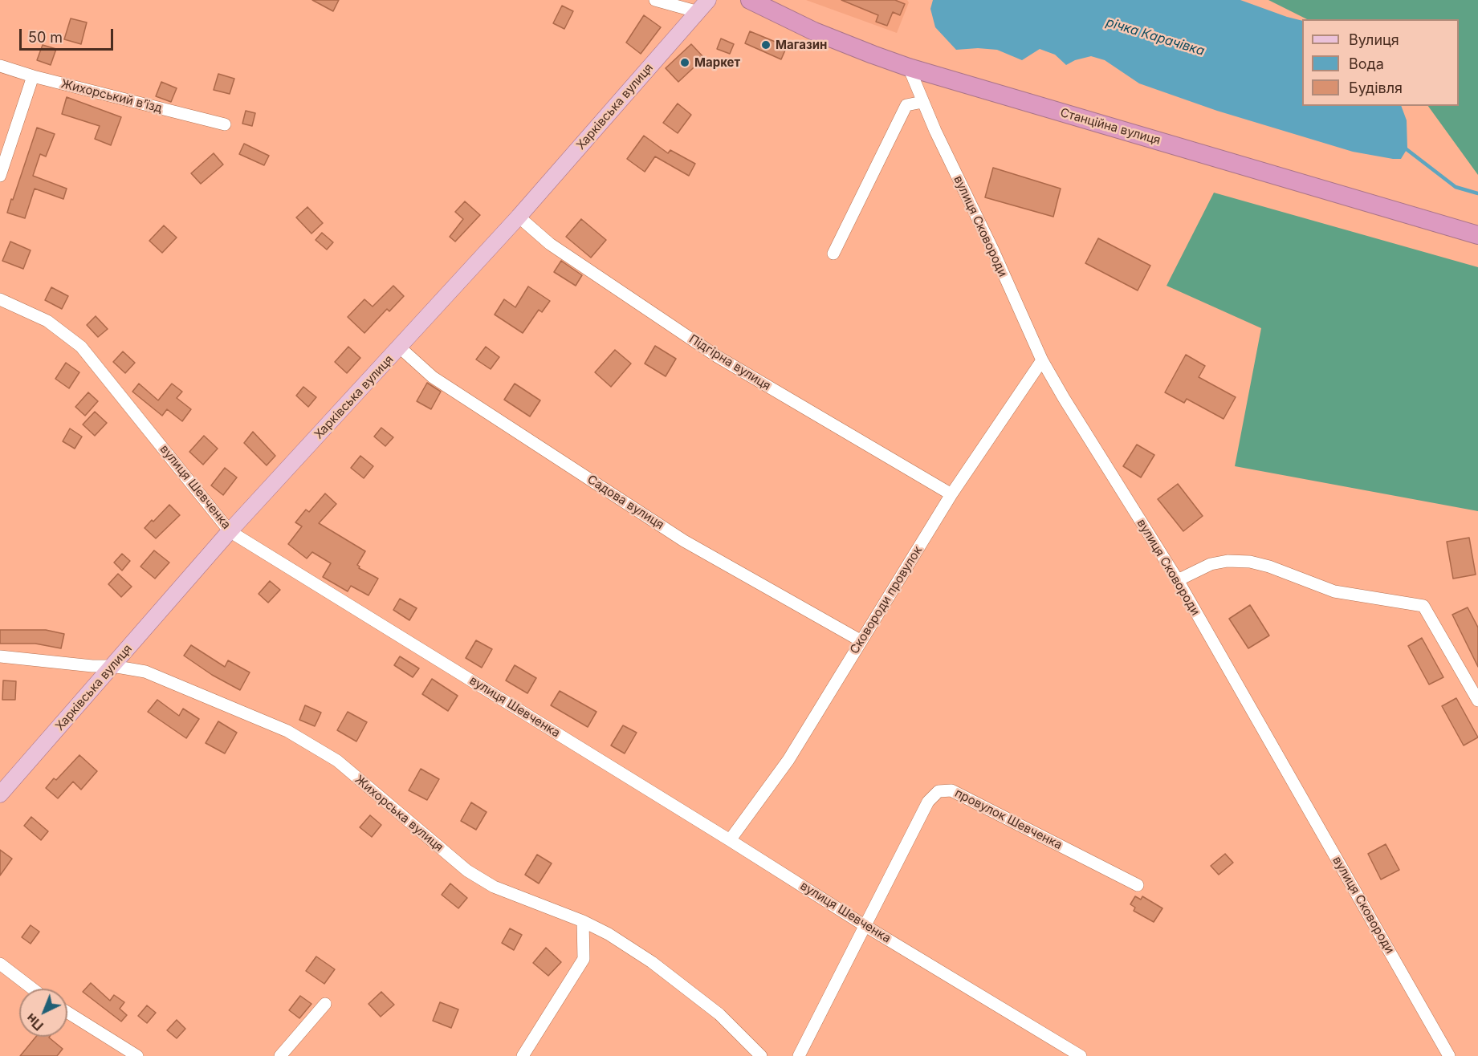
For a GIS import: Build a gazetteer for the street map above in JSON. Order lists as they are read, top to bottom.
{
  "streets": {
    "highway": ["Станційна вулиця"],
    "main road": ["Харківська вулиця"],
    "street": [
      "Жихорський в’їзд",
      "вулиця Сковороди",
      "Підгірна вулиця",
      "вулиця Шевченка",
      "Садова вулиця",
      "Сковороди провулок",
      "Жихорська вулиця",
      "провулок Шевченка"
    ]
  },
  "crossings": [
    ["Харківська вулиця", "Підгірна вулиця"],
    ["Харківська вулиця", "вулиця Шевченка"],
    ["Харківська вулиця", "Садова вулиця"],
    ["Харківська вулиця", "Жихорська вулиця"],
    ["Станційна вулиця", "вулиця Сковороди"],
    ["вулиця Сковороди", "Сковороди провулок"],
    ["Підгірна вулиця", "Сковороди провулок"],
    ["вулиця Шевченка", "Сковороди провулок"],
    ["вулиця Шевченка", "провулок Шевченка"],
    ["Садова вулиця", "Сковороди провулок"]
  ],
  "water": ["річка Карачівка"],
  "places": ["Магазин", "Маркет"],
  "legend": ["Вулиця", "Вода", "Будівля"],
  "scale_bar": "50 m",
  "north": "bottom left"
}
